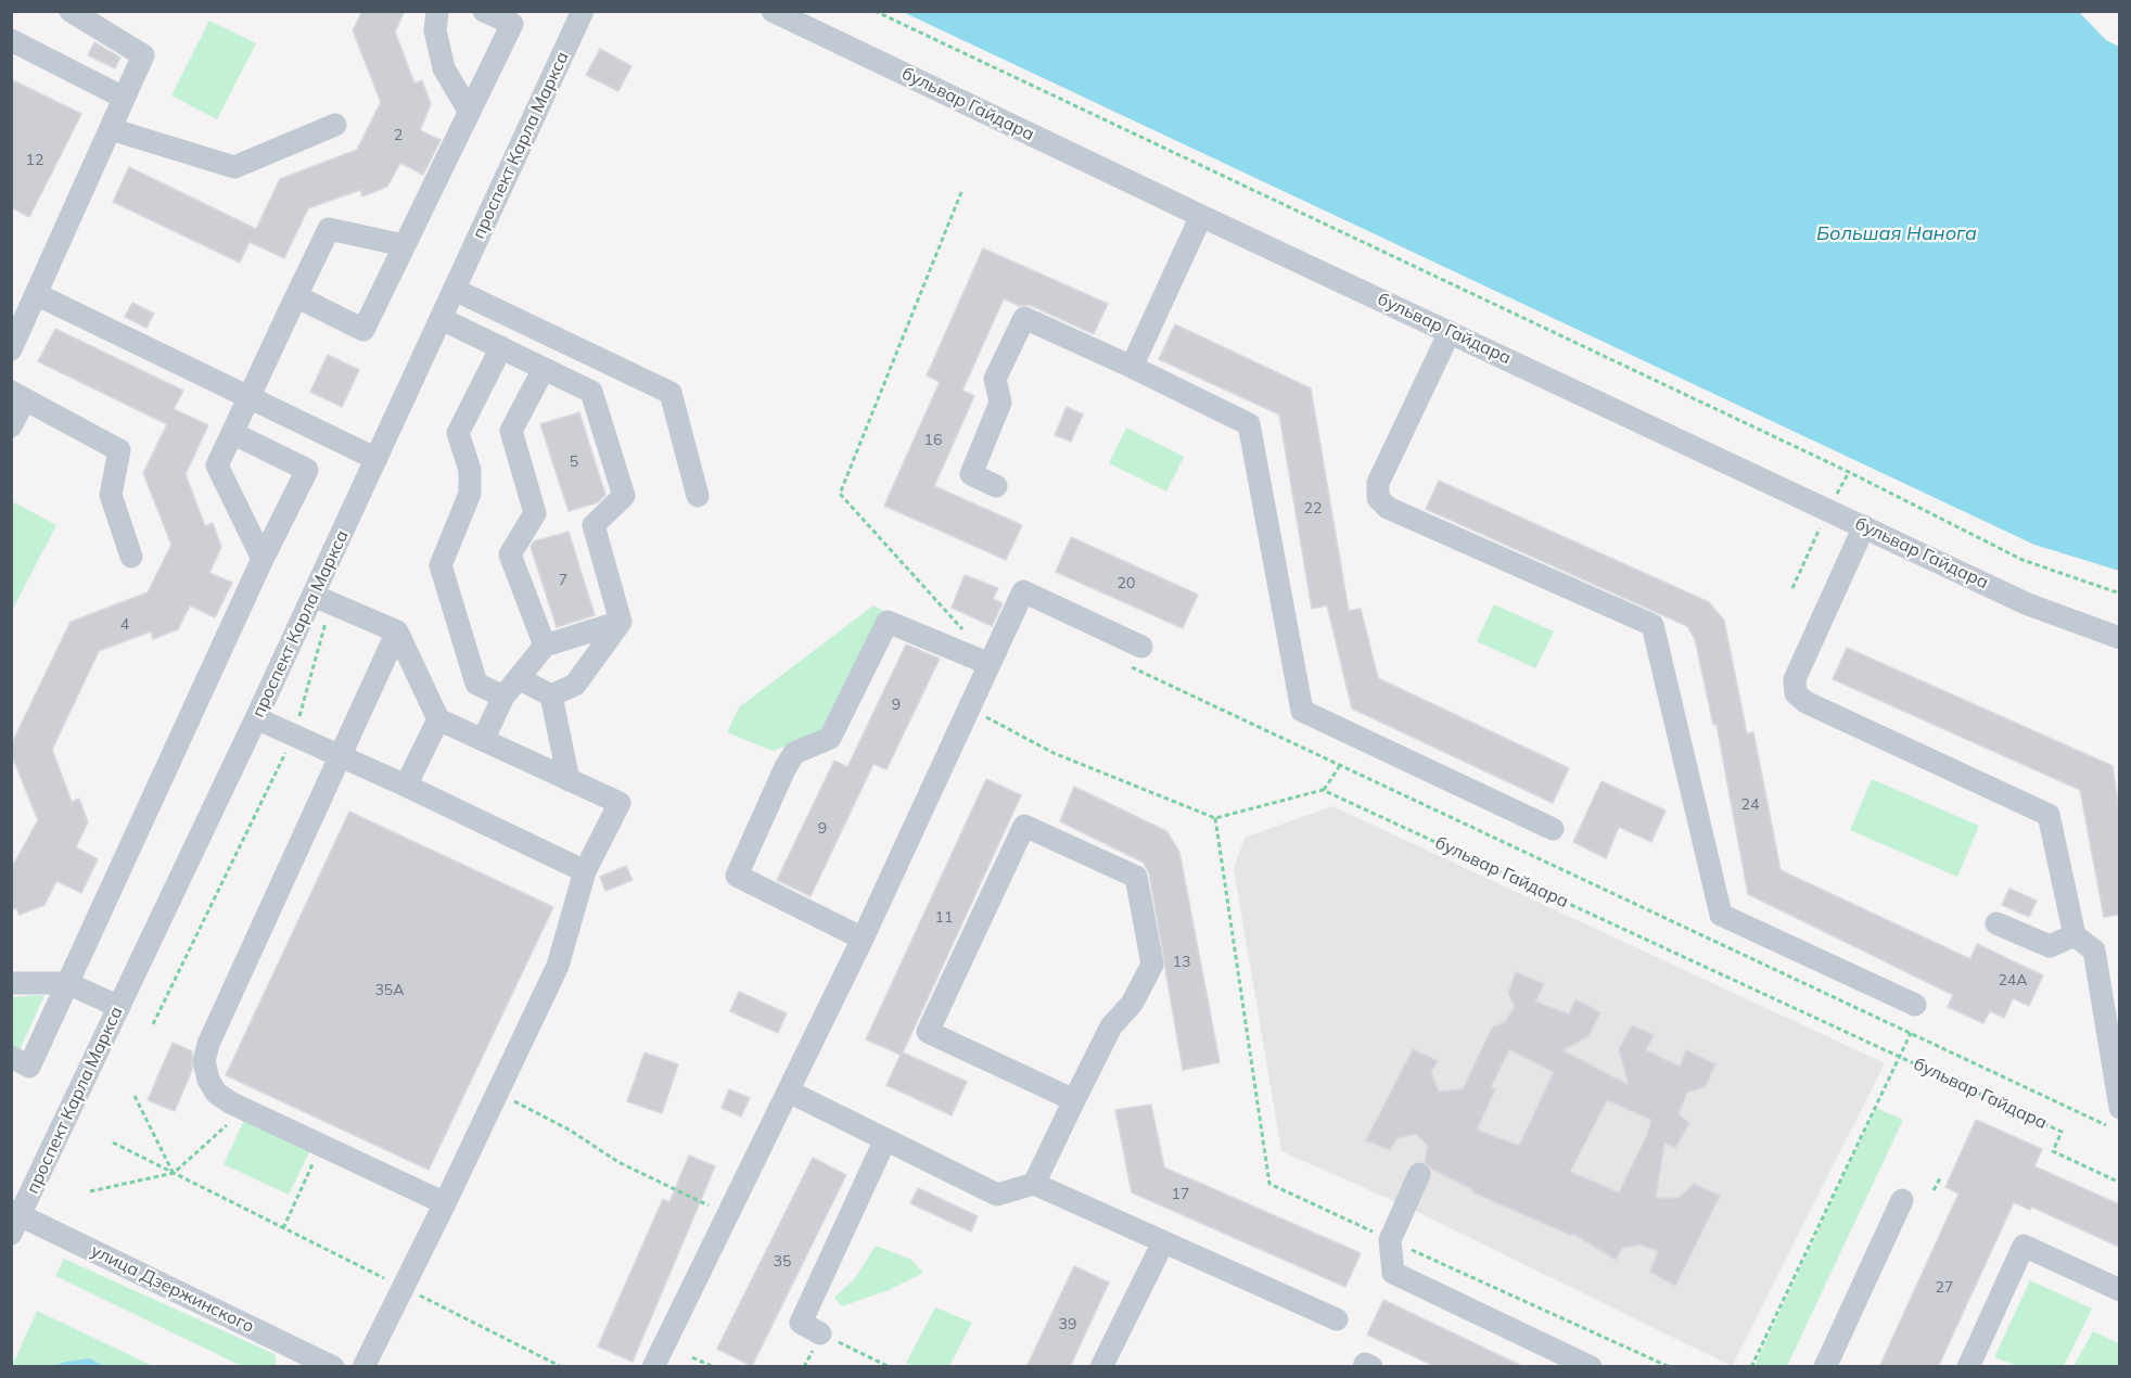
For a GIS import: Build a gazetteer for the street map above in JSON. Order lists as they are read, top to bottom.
{
  "streets": {
    "street": ["бульвар Гайдара", "проспект Карла Маркса", "улица Дзержинского"]
  },
  "crossings": [
    ["проспект Карла Маркса", "улица Дзержинского"]
  ],
  "water": ["Большая Нанога"],
  "house_numbers": [
    "2",
    "12",
    "16",
    "5",
    "22",
    "7",
    "20",
    "4",
    "9",
    "24",
    "9",
    "11",
    "13",
    "24А",
    "35А",
    "17",
    "35",
    "27",
    "39"
  ]
}
